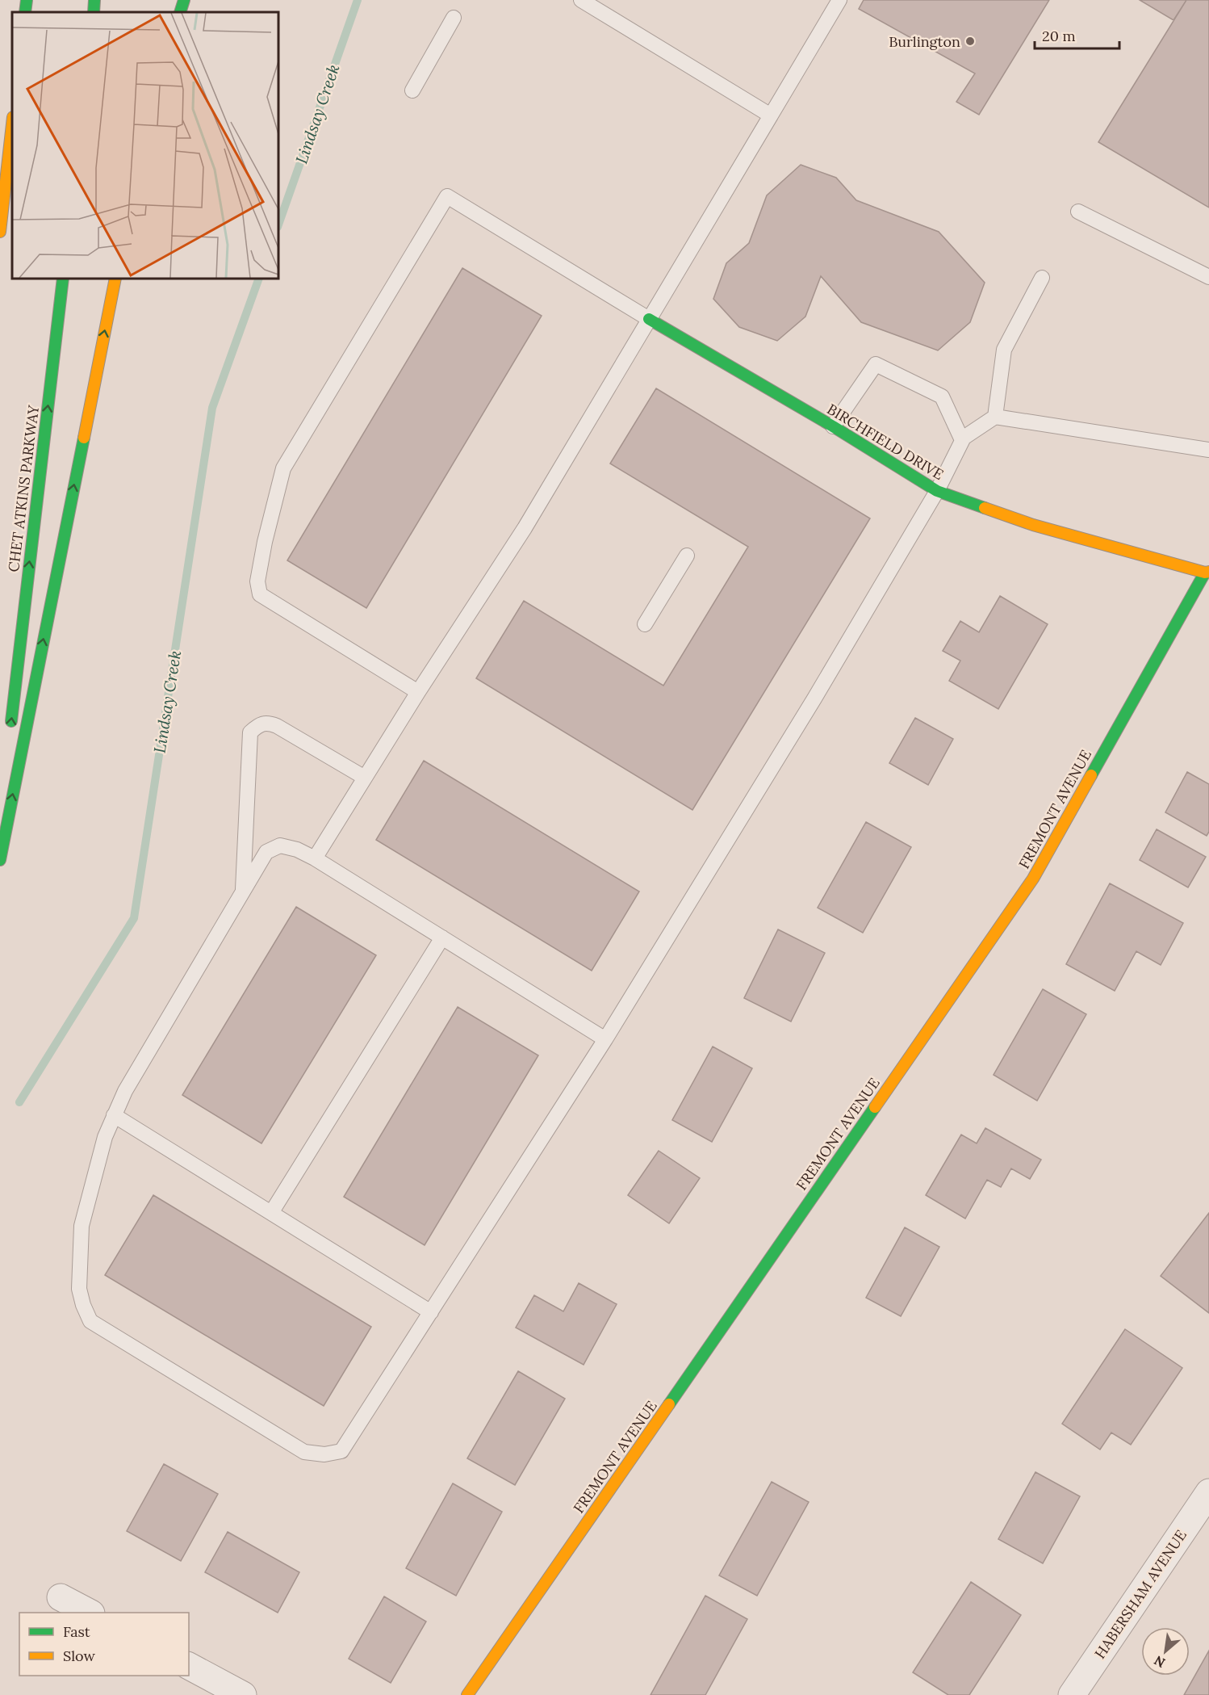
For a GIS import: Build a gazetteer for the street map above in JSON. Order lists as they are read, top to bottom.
{
  "streets": {
    "main road": ["BIRCHFIELD DRIVE", "CHET ATKINS PARKWAY", "FREMONT AVENUE"],
    "street": ["HABERSHAM AVENUE"]
  },
  "crossings": [
    ["BIRCHFIELD DRIVE", "FREMONT AVENUE"]
  ],
  "water": ["Lindsay Creek"],
  "places": ["Burlington"],
  "legend": ["Fast", "Slow"],
  "scale_bar": "20 m",
  "north": "bottom left"
}
